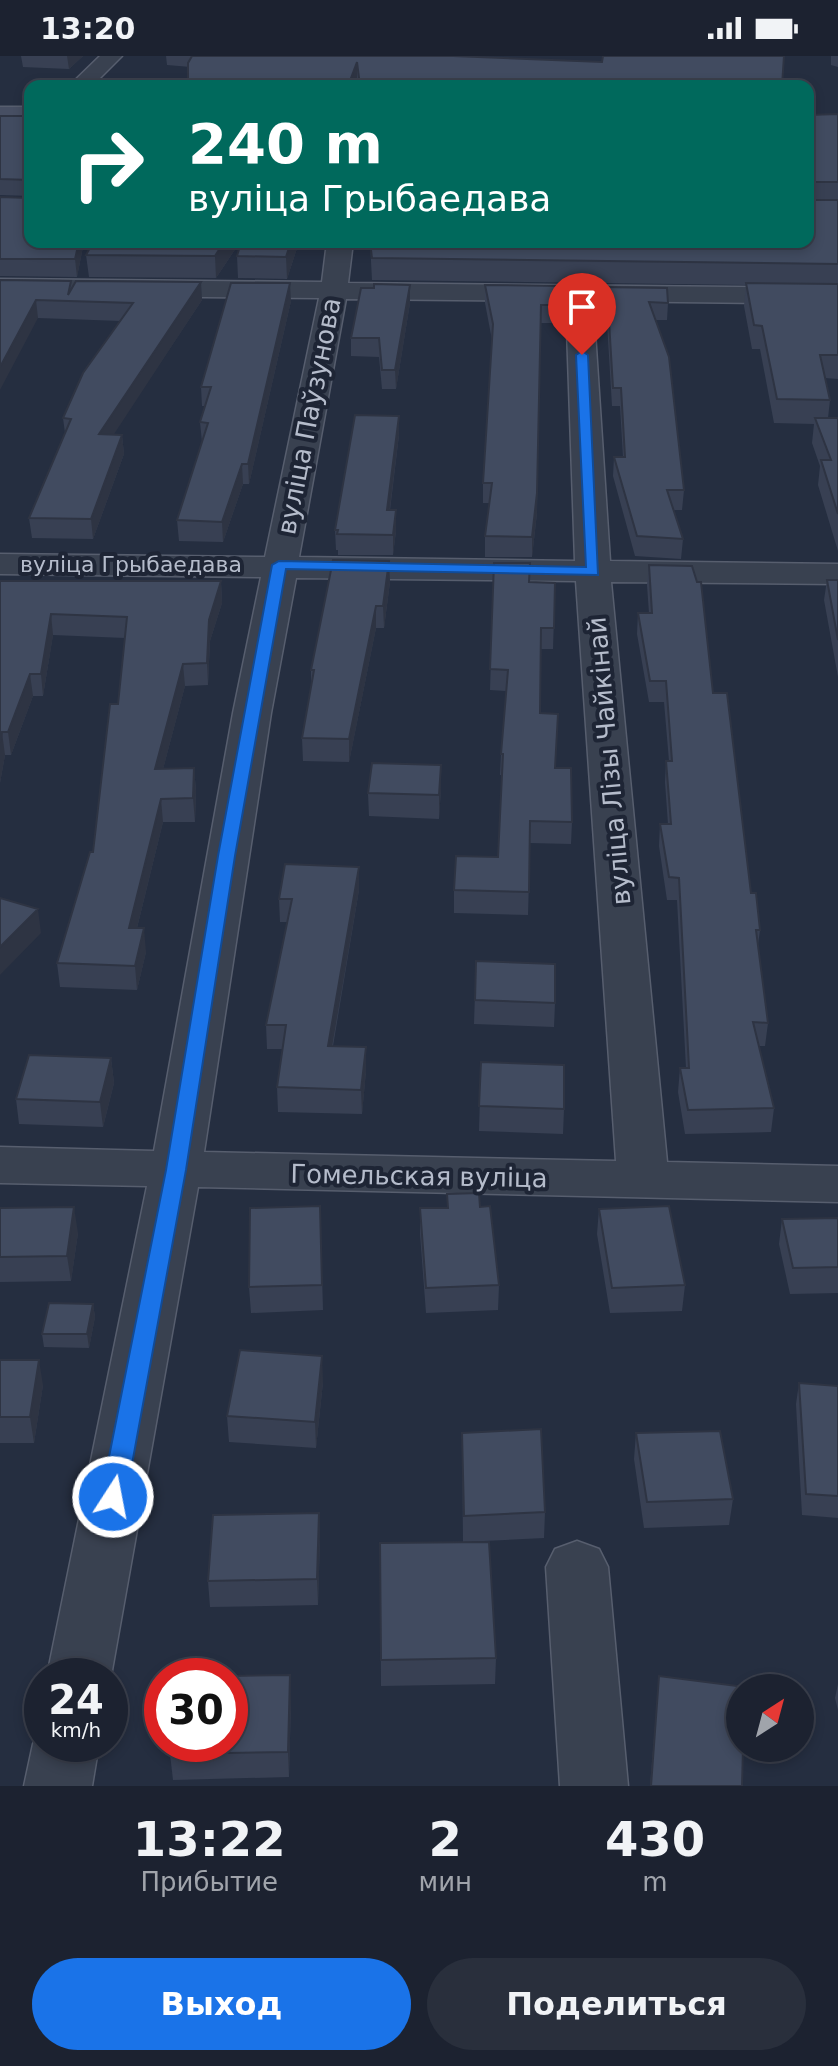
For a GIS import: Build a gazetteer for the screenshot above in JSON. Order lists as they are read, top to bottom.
{
  "streets": {
    "street": [
      "вуліца Паўзунова",
      "вуліца Грыбаедава",
      "вуліца Лізы Чайкінай",
      "Гомельская вуліца"
    ]
  },
  "crossings": [
    ["вуліца Паўзунова", "вуліца Грыбаедава"],
    ["вуліца Паўзунова", "Гомельская вуліца"],
    ["вуліца Грыбаедава", "вуліца Лізы Чайкінай"],
    ["вуліца Лізы Чайкінай", "Гомельская вуліца"]
  ],
  "north": "top right",
  "page": {
    "status": "13:20",
    "turn": ["240 m", "вуліца Грыбаедава"],
    "speed": "24 km/h",
    "limit": "30",
    "eta": [
      "13:22",
      "Прибытие",
      "2",
      "мин",
      "430",
      "m"
    ],
    "buttons": ["Выход", "Поделиться"]
  }
}
